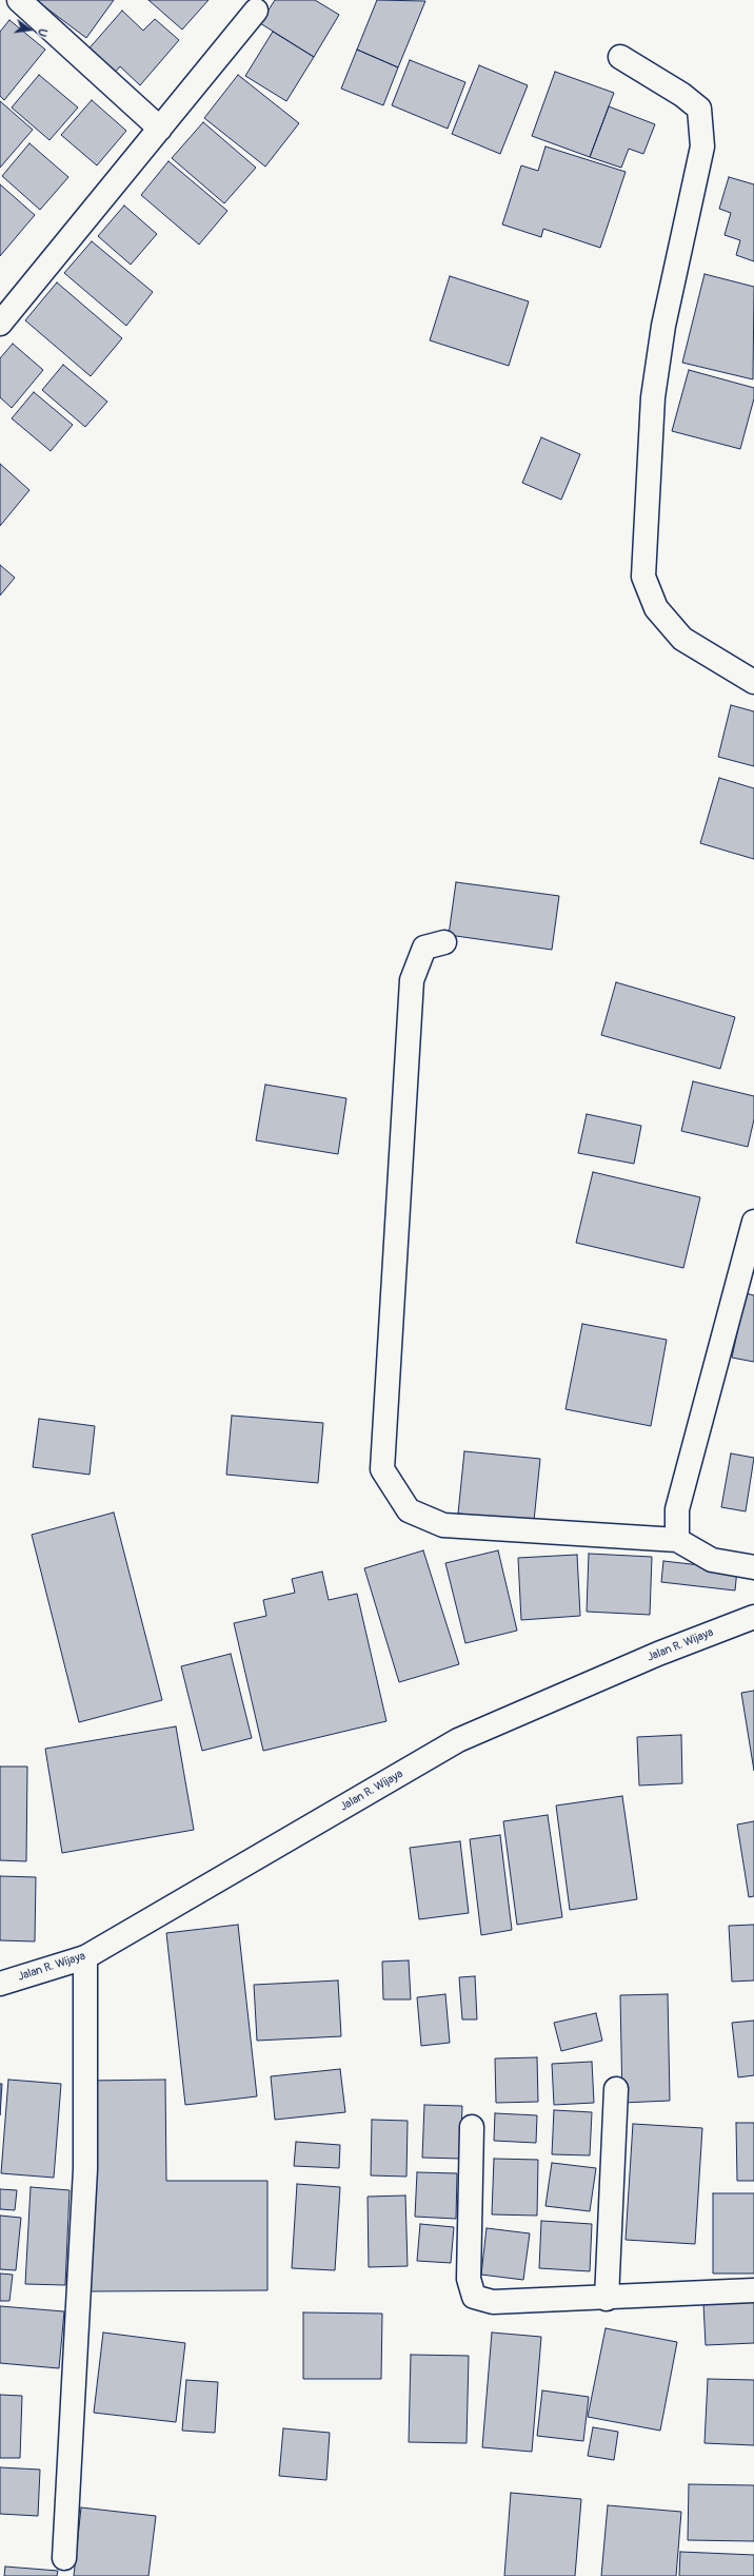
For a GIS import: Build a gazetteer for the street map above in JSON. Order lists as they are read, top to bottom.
{
  "streets": {
    "street": ["Jalan R. Wijaya"]
  },
  "north": "right"
}
